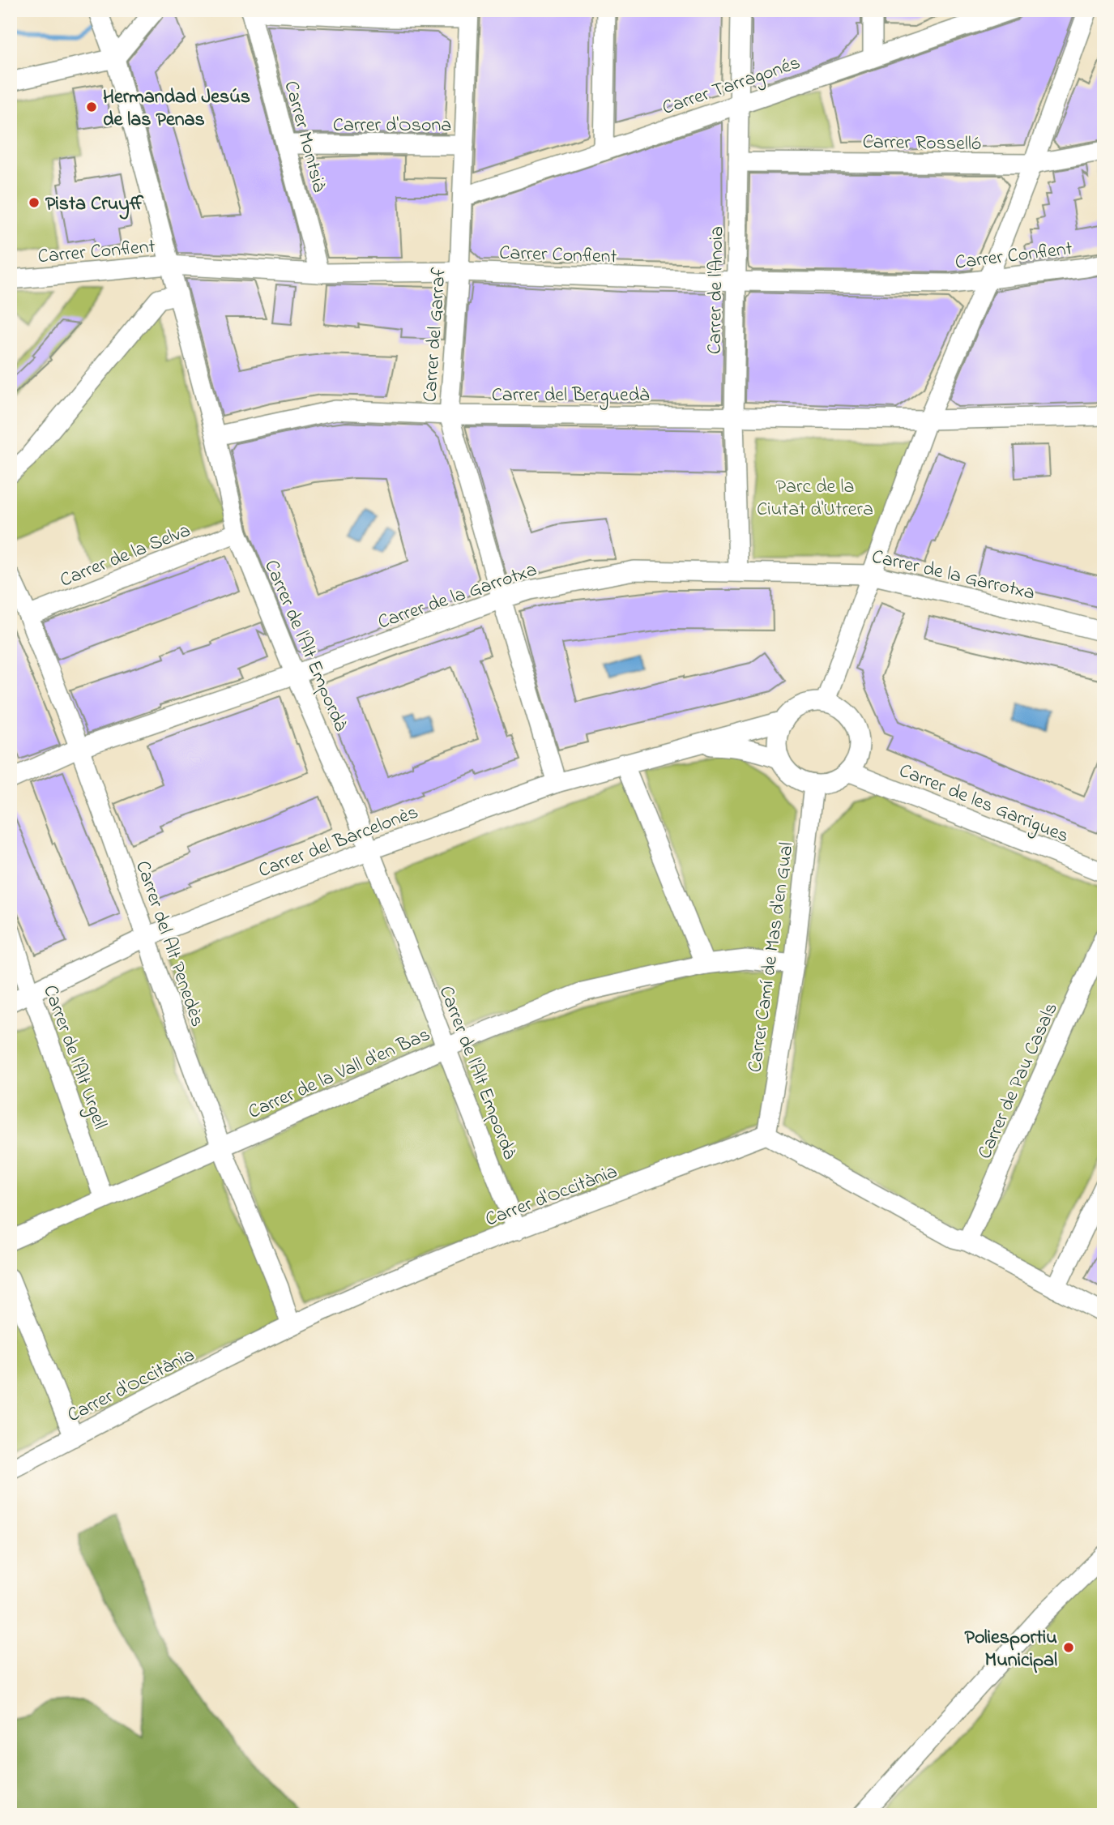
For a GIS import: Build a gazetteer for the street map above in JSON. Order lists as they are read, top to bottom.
{
  "streets": {
    "street": [
      "Carrer Tarragonés",
      "Carrer d'Osona",
      "Carrer Montsià",
      "Carrer Rosselló",
      "Carrer Conflent",
      "Carrer de l'Anoia",
      "Carrer del Garraf",
      "Carrer del Berguedà",
      "Carrer de la Selva",
      "Carrer de la Garrotxa",
      "Carrer de l'Alt Empordà",
      "Carrer de les Garrigues",
      "Carrer del Barcelonès",
      "Carrer del Alt Penedès",
      "Carrer Camí de Mas d'en Gual",
      "Carrer de l'Alt Urgell",
      "Carrer de la Vall d'en Bas",
      "Carrer de Pau Casals",
      "Carrer d'Occitània"
    ]
  },
  "crossings": [
    ["Carrer Tarragonés", "Carrer de l'Anoia"],
    ["Carrer Tarragonés", "Carrer del Garraf"],
    ["Carrer d'Osona", "Carrer Montsià"],
    ["Carrer d'Osona", "Carrer del Garraf"],
    ["Carrer Montsià", "Carrer Conflent"],
    ["Carrer Rosselló", "Carrer de l'Anoia"],
    ["Carrer Conflent", "Carrer de l'Anoia"],
    ["Carrer Conflent", "Carrer del Garraf"],
    ["Carrer Conflent", "Carrer de l'Alt Empordà"],
    ["Carrer de l'Anoia", "Carrer del Berguedà"],
    ["Carrer de l'Anoia", "Carrer de la Garrotxa"],
    ["Carrer del Garraf", "Carrer del Berguedà"],
    ["Carrer del Garraf", "Carrer de la Garrotxa"],
    ["Carrer del Garraf", "Carrer del Barcelonès"],
    ["Carrer del Berguedà", "Carrer de l'Alt Empordà"],
    ["Carrer de la Selva", "Carrer de l'Alt Empordà"],
    ["Carrer de la Selva", "Carrer del Alt Penedès"],
    ["Carrer de la Garrotxa", "Carrer de l'Alt Empordà"],
    ["Carrer de la Garrotxa", "Carrer del Alt Penedès"],
    ["Carrer de l'Alt Empordà", "Carrer del Barcelonès"],
    ["Carrer de l'Alt Empordà", "Carrer de la Vall d'en Bas"],
    ["Carrer de l'Alt Empordà", "Carrer d'Occitània"],
    ["Carrer de les Garrigues", "Carrer del Barcelonès"],
    ["Carrer de les Garrigues", "Carrer Camí de Mas d'en Gual"],
    ["Carrer del Barcelonès", "Carrer del Alt Penedès"],
    ["Carrer del Barcelonès", "Carrer Camí de Mas d'en Gual"],
    ["Carrer del Barcelonès", "Carrer de l'Alt Urgell"],
    ["Carrer del Alt Penedès", "Carrer de la Vall d'en Bas"],
    ["Carrer del Alt Penedès", "Carrer d'Occitània"],
    ["Carrer Camí de Mas d'en Gual", "Carrer de la Vall d'en Bas"],
    ["Carrer Camí de Mas d'en Gual", "Carrer d'Occitània"],
    ["Carrer de l'Alt Urgell", "Carrer de la Vall d'en Bas"]
  ],
  "parks": ["Parc de la Ciutat d'Utrera"],
  "places": ["Hermandad Jesús de las Penas", "Pista Cruyff", "Poliesportiu Municipal"]
}
